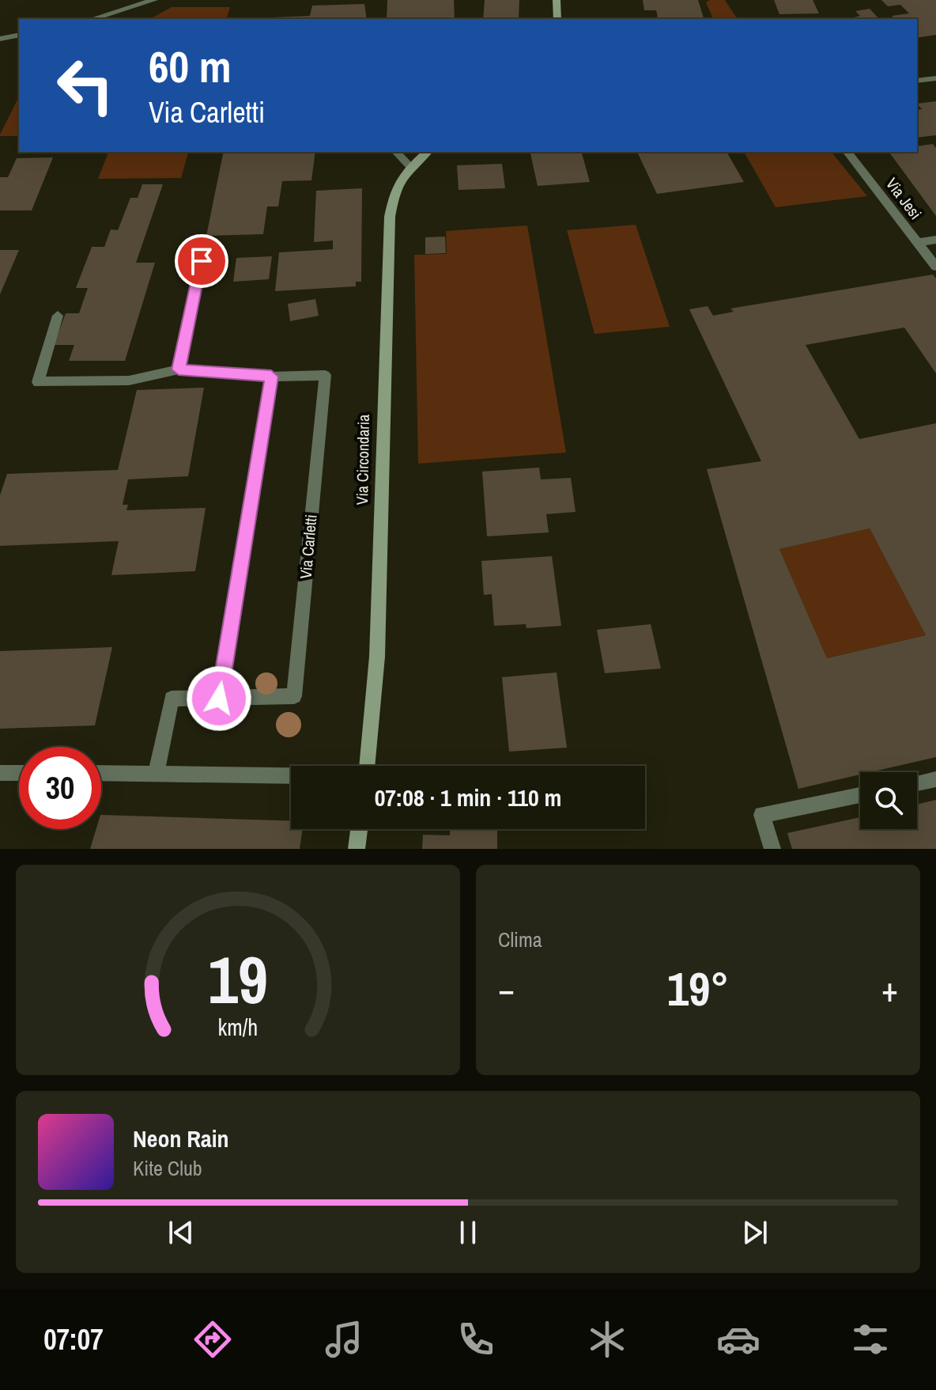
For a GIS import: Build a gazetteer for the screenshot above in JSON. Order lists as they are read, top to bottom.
{
  "streets": {
    "main road": ["Via Circondaria"],
    "street": ["Via Jesi", "Via Carletti"]
  },
  "page": {
    "turn": ["60 m", "Via Carletti"],
    "limit": "30",
    "trip": "07:08 · 1 min · 110 m",
    "tile": "Clima",
    "heat": ["−", "19°", "+"],
    "song": ["Neon Rain", "Kite Club"],
    "tabs": "07:07",
    "gauge": ["19", "km/h"]
  }
}
